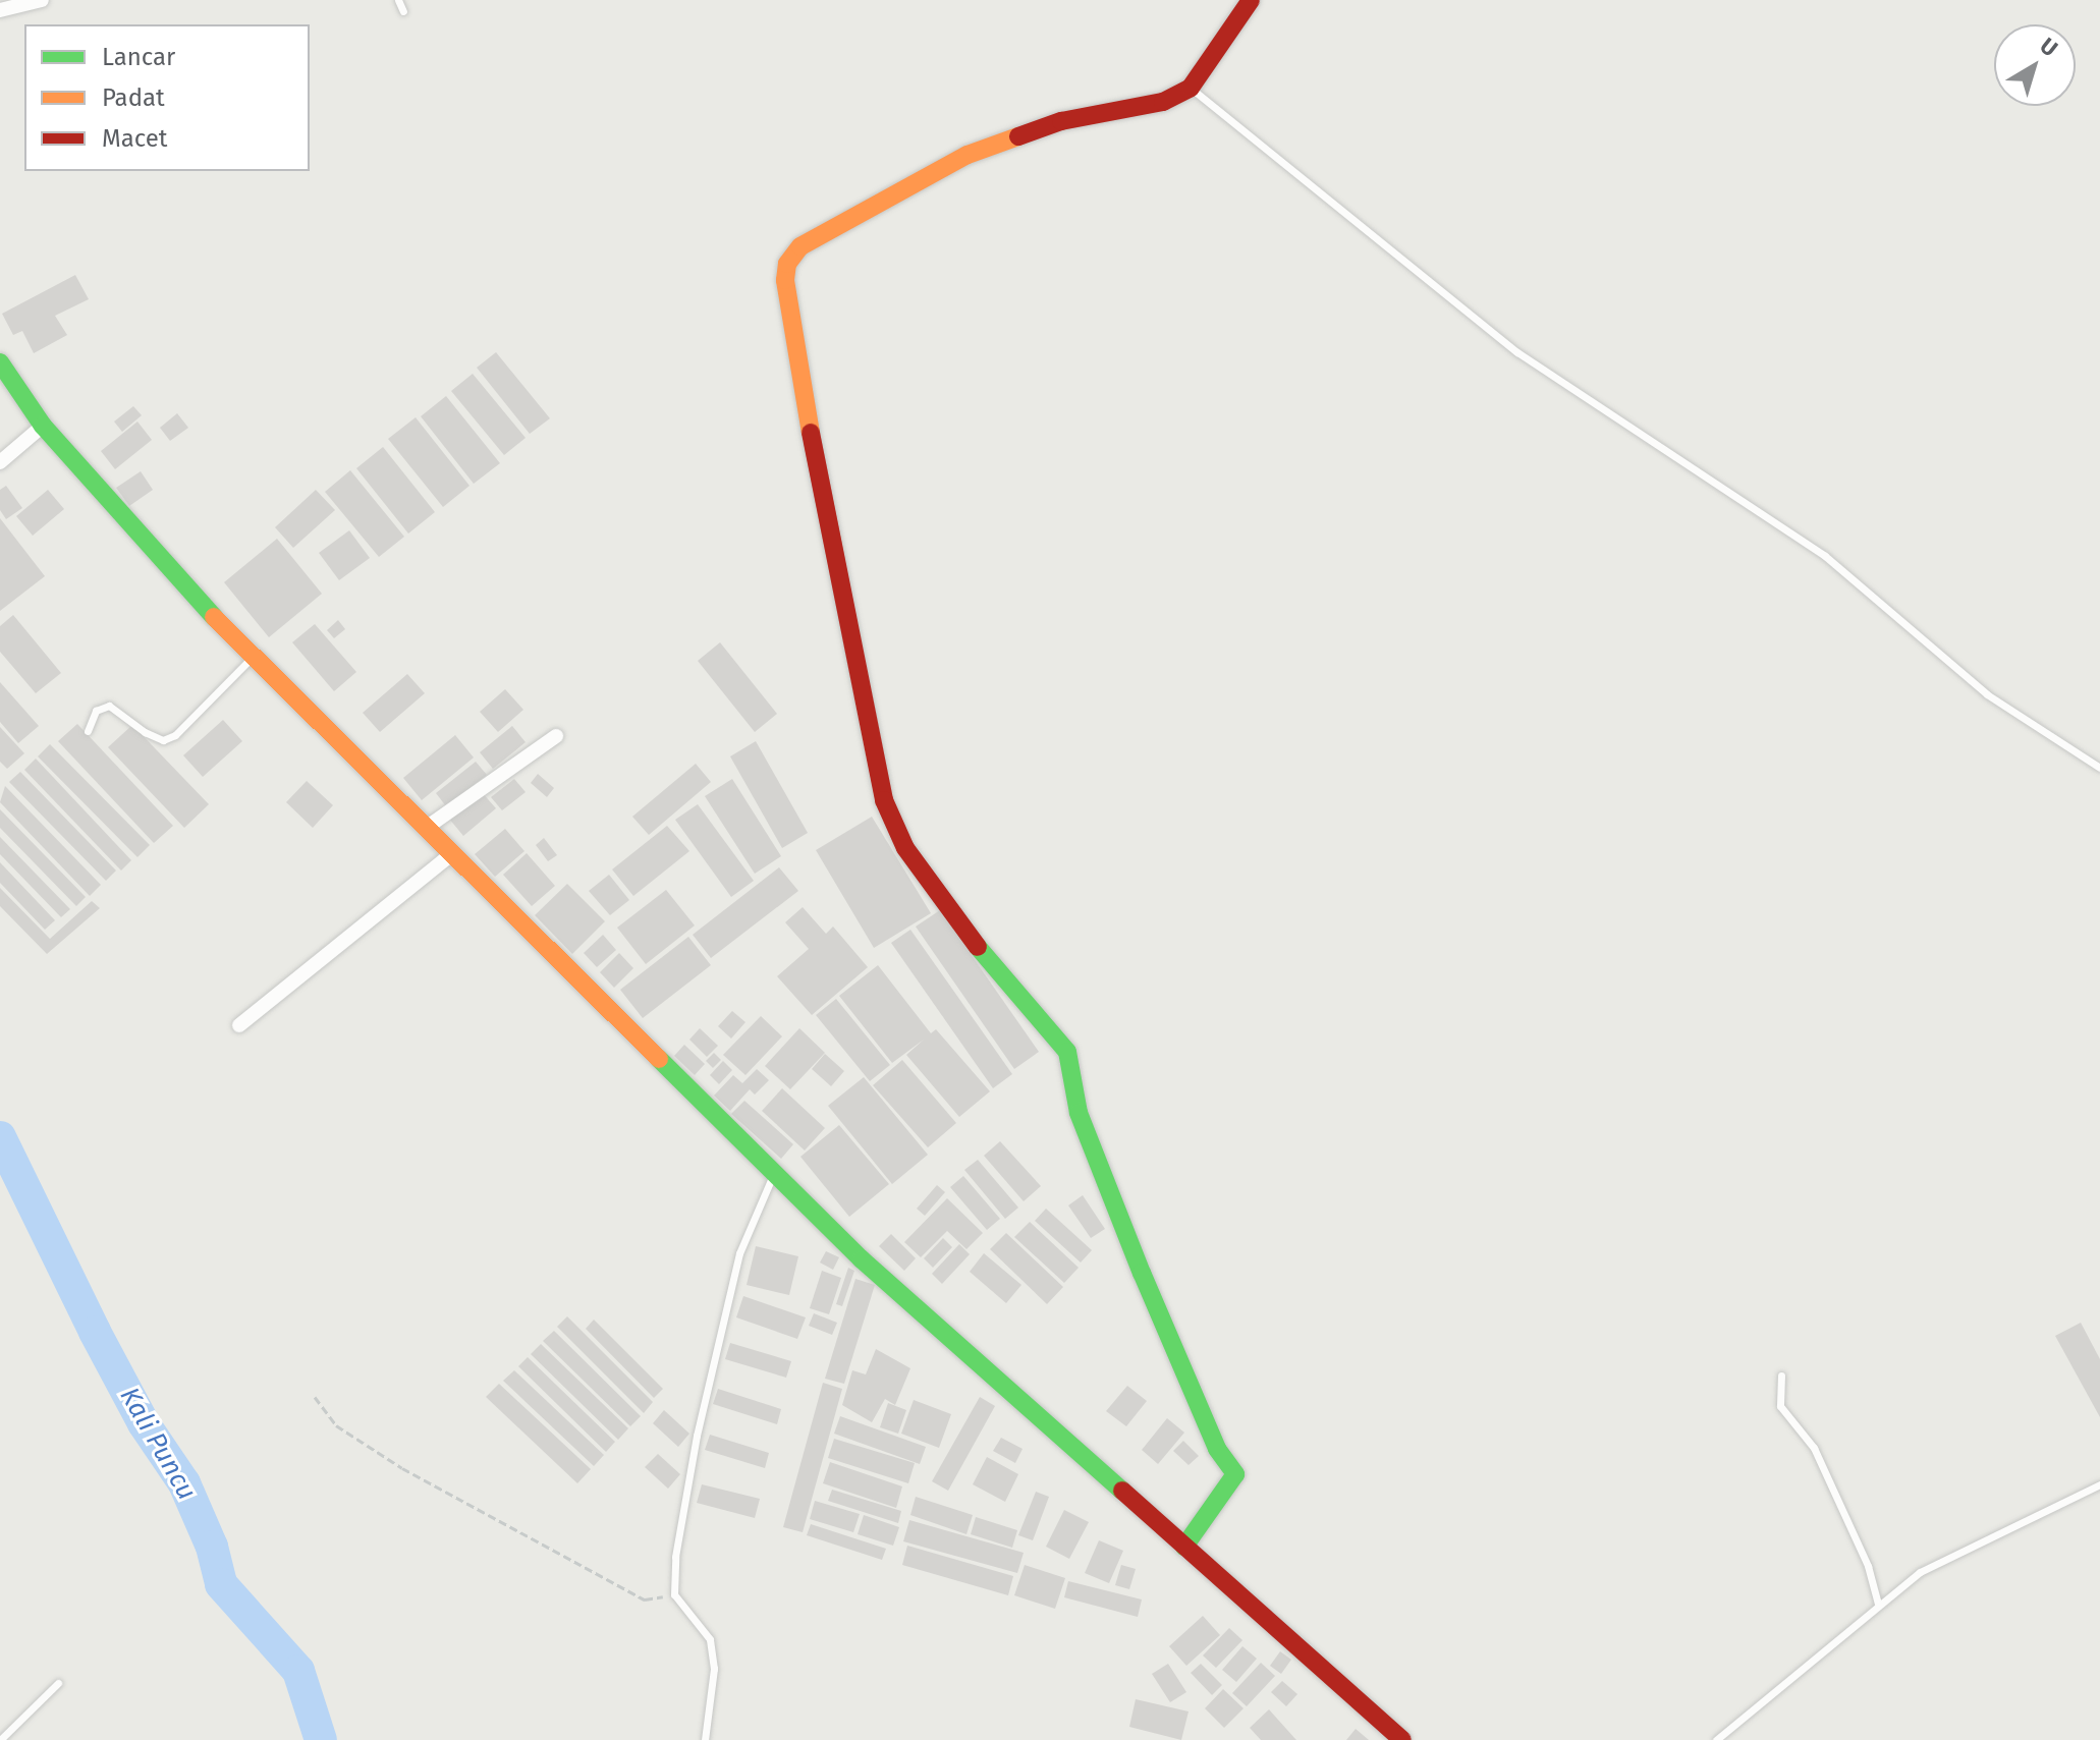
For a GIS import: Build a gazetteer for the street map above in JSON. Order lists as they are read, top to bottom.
{
  "water": ["Kali Puncu"],
  "legend": ["Lancar", "Padat", "Macet"],
  "north": "top right"
}
